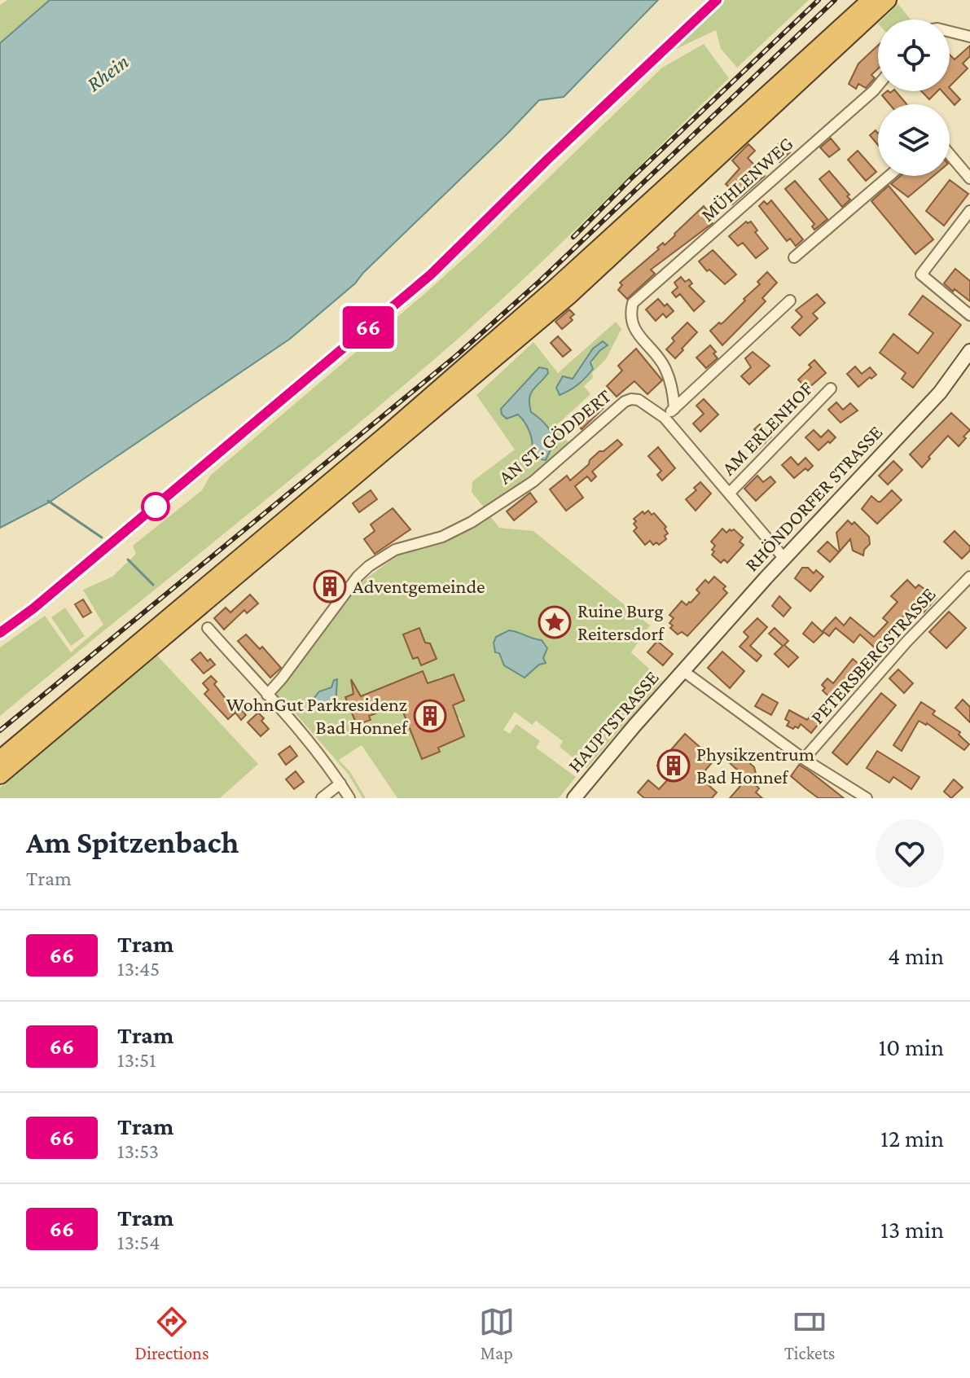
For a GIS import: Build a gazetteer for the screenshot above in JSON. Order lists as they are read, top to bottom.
{
  "streets": {
    "main road": ["RHÖNDORFER STRASSE", "HAUPTSTRASSE"],
    "street": [
      "MÜHLENWEG",
      "AM ERLENHOF",
      "AN ST. GÖDDERT",
      "PETERSBERGSTRASSE"
    ]
  },
  "crossings": [
    ["AM ERLENHOF", "AN ST. GÖDDERT"],
    ["AN ST. GÖDDERT", "RHÖNDORFER STRASSE"],
    ["RHÖNDORFER STRASSE", "HAUPTSTRASSE"]
  ],
  "water": ["Rhein"],
  "places": {
    "building": ["Adventgemeinde", "WohnGut Parkresidenz Bad Honnef", "Physikzentrum Bad Honnef"],
    "place": ["Ruine Burg Reitersdorf"]
  },
  "lines": ["tram line 66"],
  "page": {
    "on_map": "66",
    "heading": ["Am Spitzenbach", "Tram"],
    "list": [
      {
        "mark": "66",
        "name": "Tram",
        "note": "13:45",
        "value": "4 min"
      },
      {
        "mark": "66",
        "name": "Tram",
        "note": "13:51",
        "value": "10 min"
      },
      {
        "mark": "66",
        "name": "Tram",
        "note": "13:53",
        "value": "12 min"
      },
      {
        "mark": "66",
        "name": "Tram",
        "note": "13:54",
        "value": "13 min"
      }
    ],
    "tabs": ["Directions", "Map", "Tickets"]
  }
}
